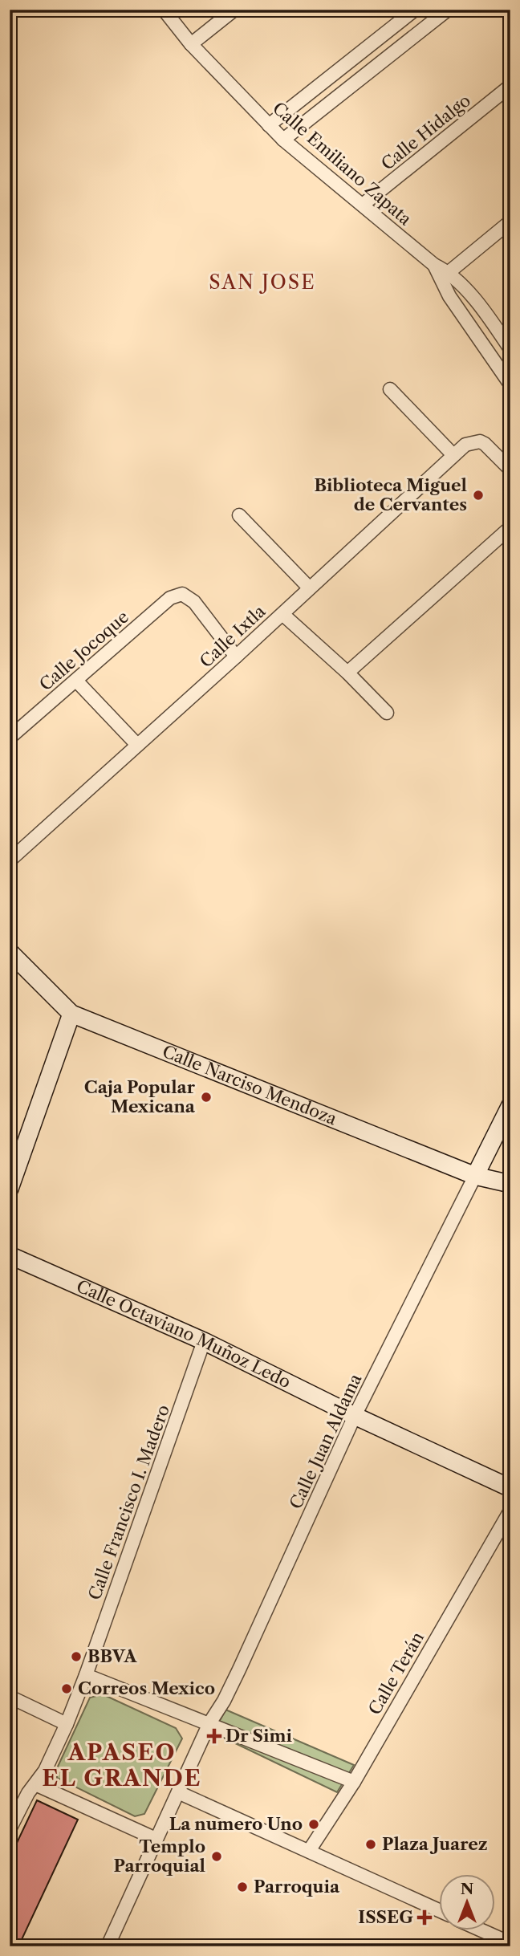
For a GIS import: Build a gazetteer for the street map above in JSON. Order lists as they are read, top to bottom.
{
  "streets": {
    "street": [
      "Calle Hidalgo",
      "Calle Emiliano Zapata",
      "Calle Ixtla",
      "Calle Jocoque",
      "Calle Narciso Mendoza",
      "Calle Octaviano Muñoz Ledo",
      "Calle Juan Aldama",
      "Calle Francisco I. Madero",
      "Calle Terán"
    ]
  },
  "crossings": [
    ["Calle Hidalgo", "Calle Emiliano Zapata"],
    ["Calle Ixtla", "Calle Jocoque"],
    ["Calle Narciso Mendoza", "Calle Juan Aldama"],
    ["Calle Octaviano Muñoz Ledo", "Calle Juan Aldama"],
    ["Calle Octaviano Muñoz Ledo", "Calle Francisco I. Madero"]
  ],
  "districts": ["SAN JOSE", "APASEO EL GRANDE"],
  "places": {
    "other": [
      "Biblioteca Miguel de Cervantes",
      "Caja Popular Mexicana",
      "BBVA",
      "Correos Mexico",
      "La numero Uno",
      "Plaza Juarez",
      "Templo Parroquial",
      "Parroquia"
    ],
    "health": ["Dr Simi", "ISSEG"]
  },
  "north": "top"
}
